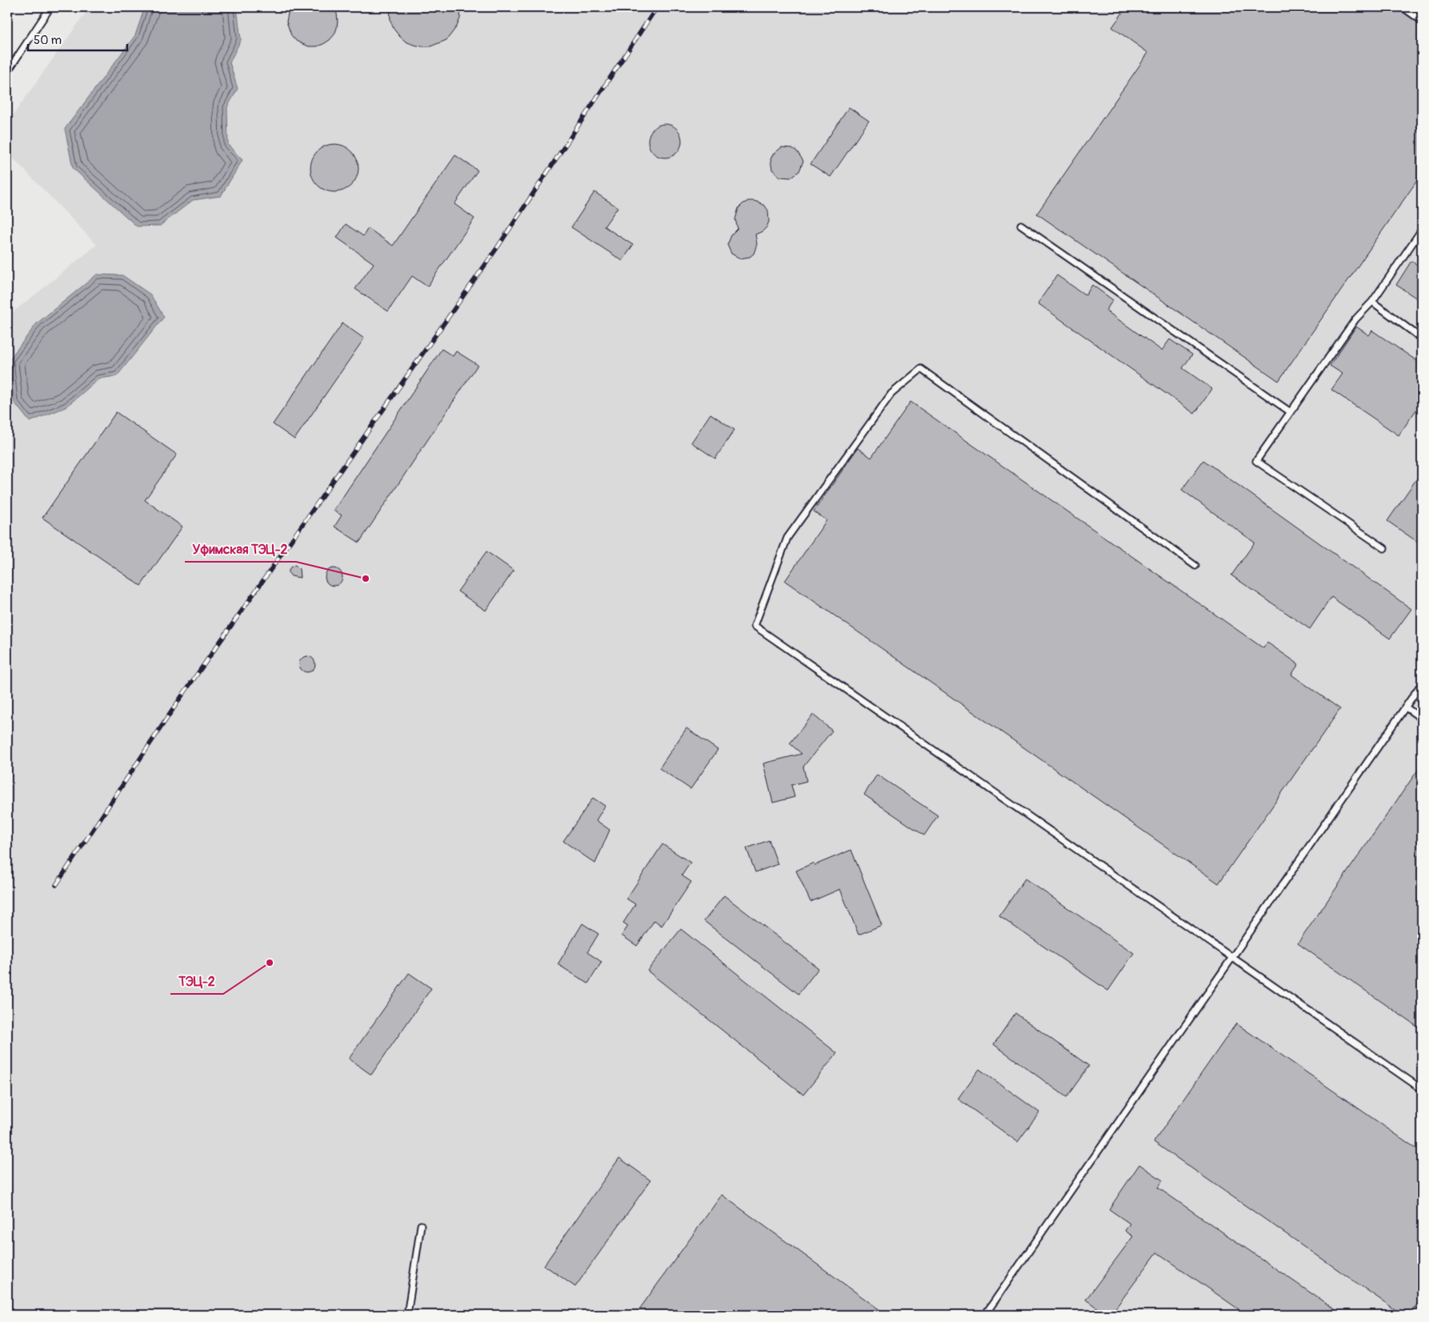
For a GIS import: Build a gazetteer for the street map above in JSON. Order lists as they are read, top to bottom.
{
  "places": ["Уфимская ТЭЦ-2", "ТЭЦ-2"],
  "scale_bar": "50 m"
}
